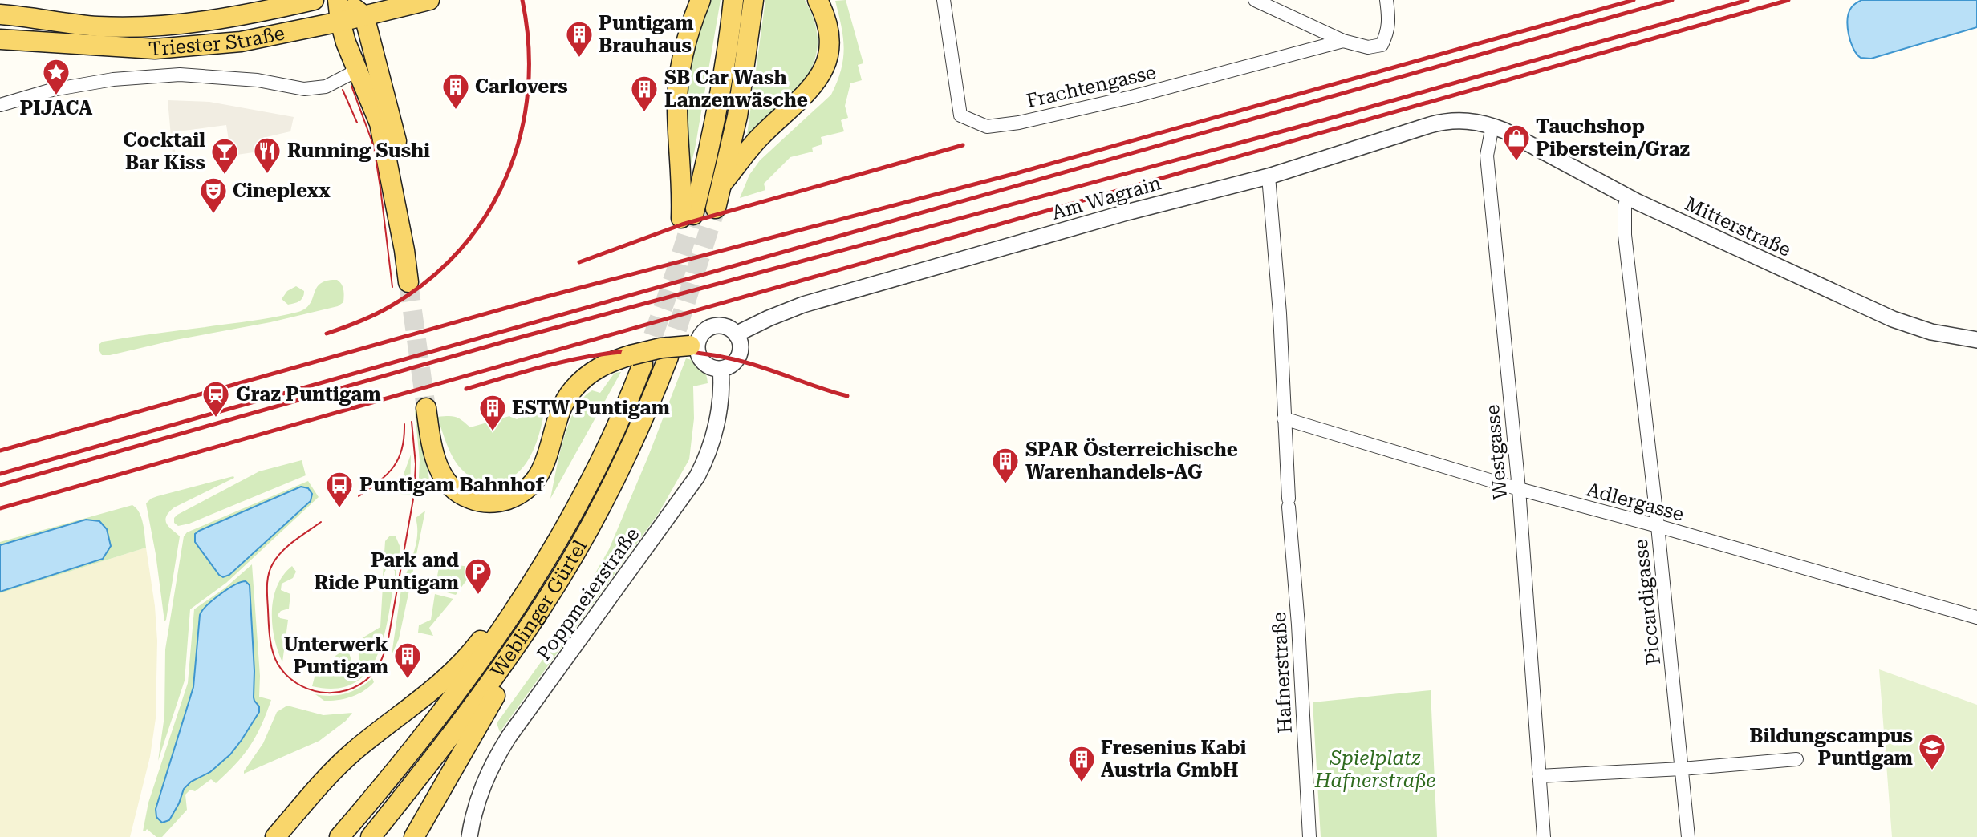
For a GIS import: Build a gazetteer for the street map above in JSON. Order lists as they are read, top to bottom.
{
  "streets": {
    "main road": ["Triester Straße", "Weblinger Gürtel"],
    "street": [
      "Frachtengasse",
      "Am Wagrain",
      "Mitterstraße",
      "Westgasse",
      "Adlergasse",
      "Poppmeierstraße",
      "Piccardigasse",
      "Hafnerstraße"
    ]
  },
  "crossings": [
    ["Am Wagrain", "Mitterstraße"],
    ["Am Wagrain", "Westgasse"],
    ["Am Wagrain", "Poppmeierstraße"],
    ["Am Wagrain", "Hafnerstraße"],
    ["Mitterstraße", "Westgasse"],
    ["Mitterstraße", "Piccardigasse"],
    ["Westgasse", "Adlergasse"],
    ["Adlergasse", "Piccardigasse"],
    ["Adlergasse", "Hafnerstraße"]
  ],
  "parks": ["Spielplatz Hafnerstraße"],
  "places": {
    "building": [
      "Puntigam Brauhaus",
      "Carlovers",
      "SB Car Wash Lanzenwäsche",
      "ESTW Puntigam",
      "SPAR Österreichische Warenhandels-AG",
      "Unterwerk Puntigam",
      "Fresenius Kabi Austria GmbH"
    ],
    "place": ["PIJACA"],
    "shop": ["Tauchshop Piberstein/Graz"],
    "restaurant": ["Running Sushi"],
    "bar": ["Cocktail Bar Kiss"],
    "theatre": ["Cineplexx"],
    "station": ["Graz Puntigam"],
    "bus stop": ["Puntigam Bahnhof"],
    "parking": ["Park and Ride Puntigam"],
    "school or university": ["Bildungscampus Puntigam"]
  }
}
